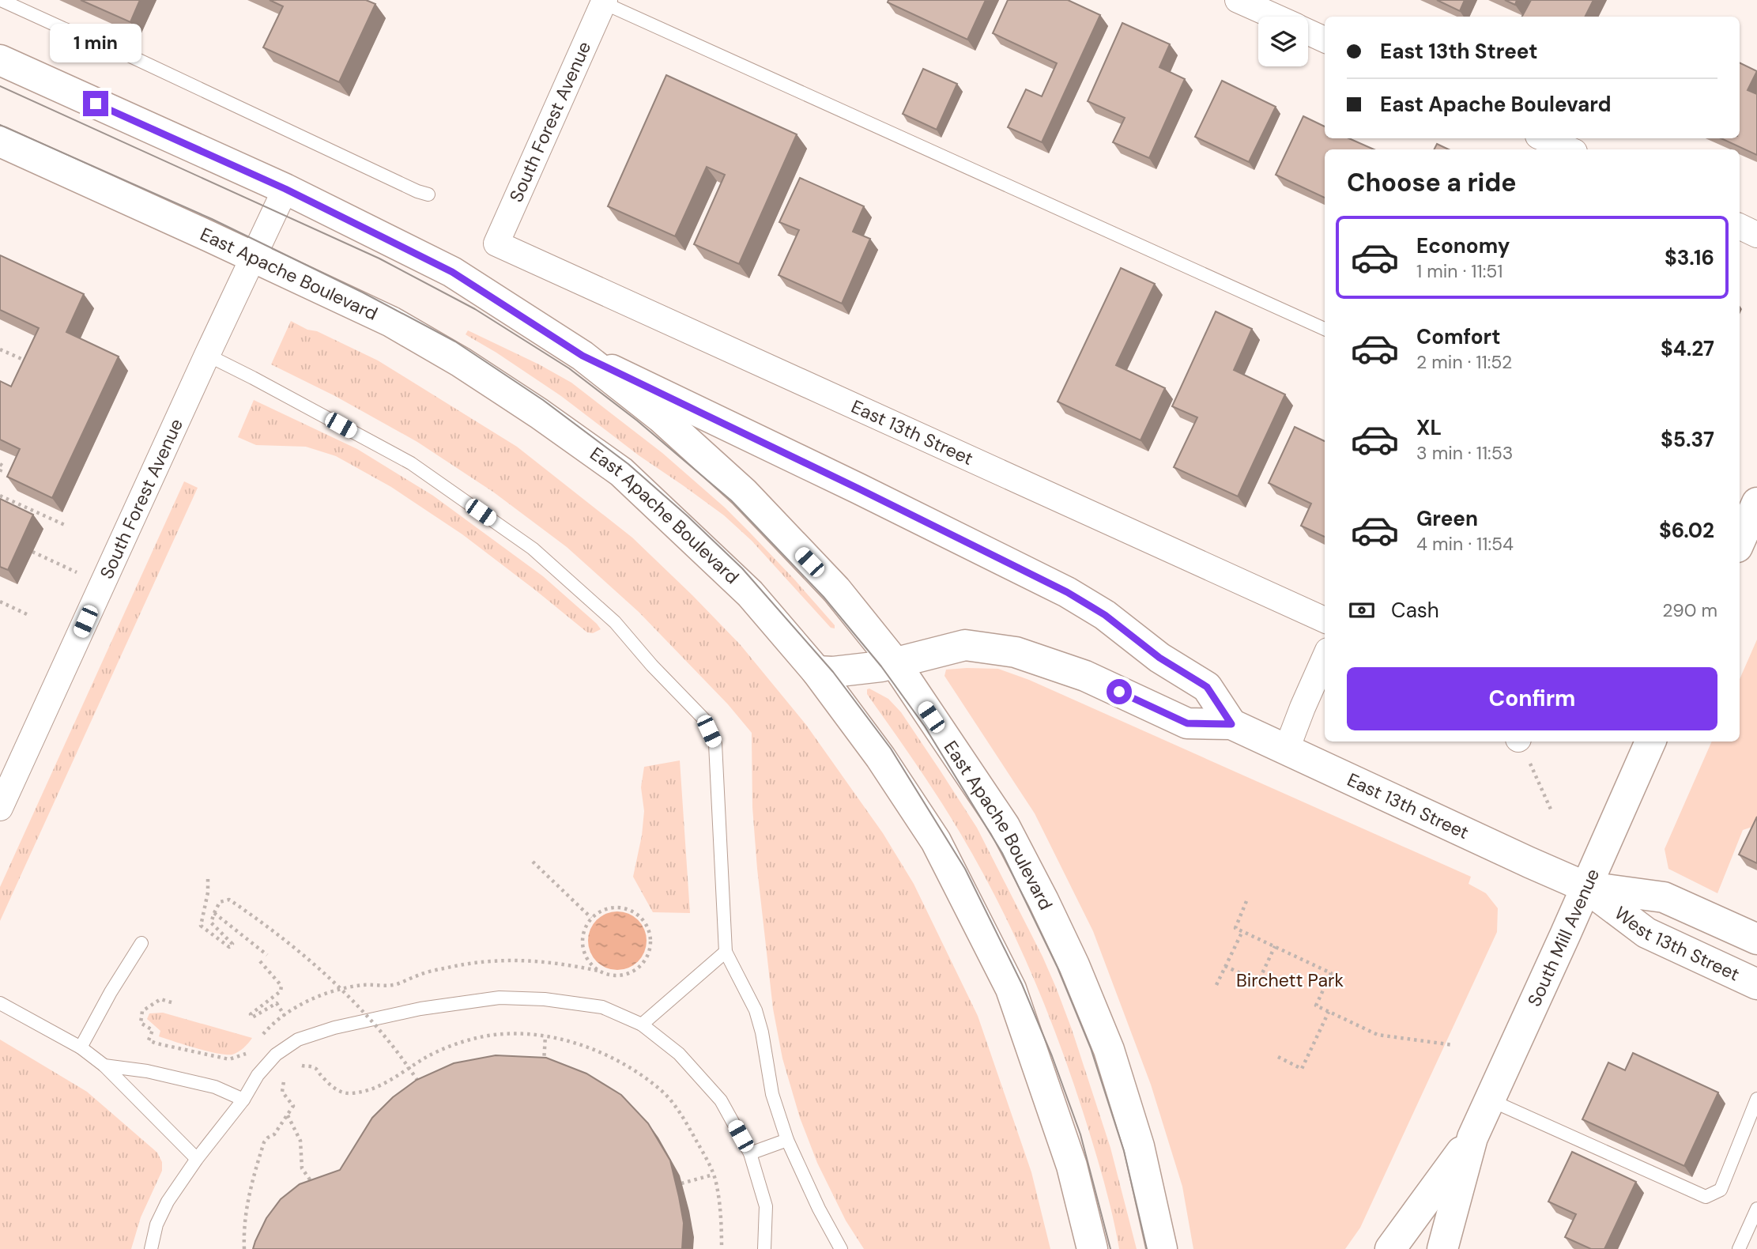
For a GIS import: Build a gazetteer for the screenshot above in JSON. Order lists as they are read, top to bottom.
{
  "streets": {
    "main road": [
      "East Apache Boulevard",
      "East 13th Street",
      "South Mill Avenue",
      "West 13th Street"
    ],
    "street": ["South Forest Avenue"]
  },
  "crossings": [
    ["South Forest Avenue", "East Apache Boulevard"],
    ["South Forest Avenue", "East 13th Street"],
    ["East Apache Boulevard", "East 13th Street"],
    ["East 13th Street", "South Mill Avenue"],
    ["East 13th Street", "West 13th Street"],
    ["South Mill Avenue", "West 13th Street"]
  ],
  "parks": ["Birchett Park"],
  "page": {
    "banner": ["East 13th Street", "East Apache Boulevard"],
    "bubble": "1 min",
    "heading": "Choose a ride",
    "list": [
      {
        "name": "Economy",
        "note": "1 min · 11:51",
        "value": "$3.16"
      },
      {
        "name": "Comfort",
        "note": "2 min · 11:52",
        "value": "$4.27"
      },
      {
        "name": "XL",
        "note": "3 min · 11:53",
        "value": "$5.37"
      },
      {
        "name": "Green",
        "note": "4 min · 11:54",
        "value": "$6.02"
      }
    ],
    "pay": ["Cash", "290 m"],
    "buttons": "Confirm"
  }
}
